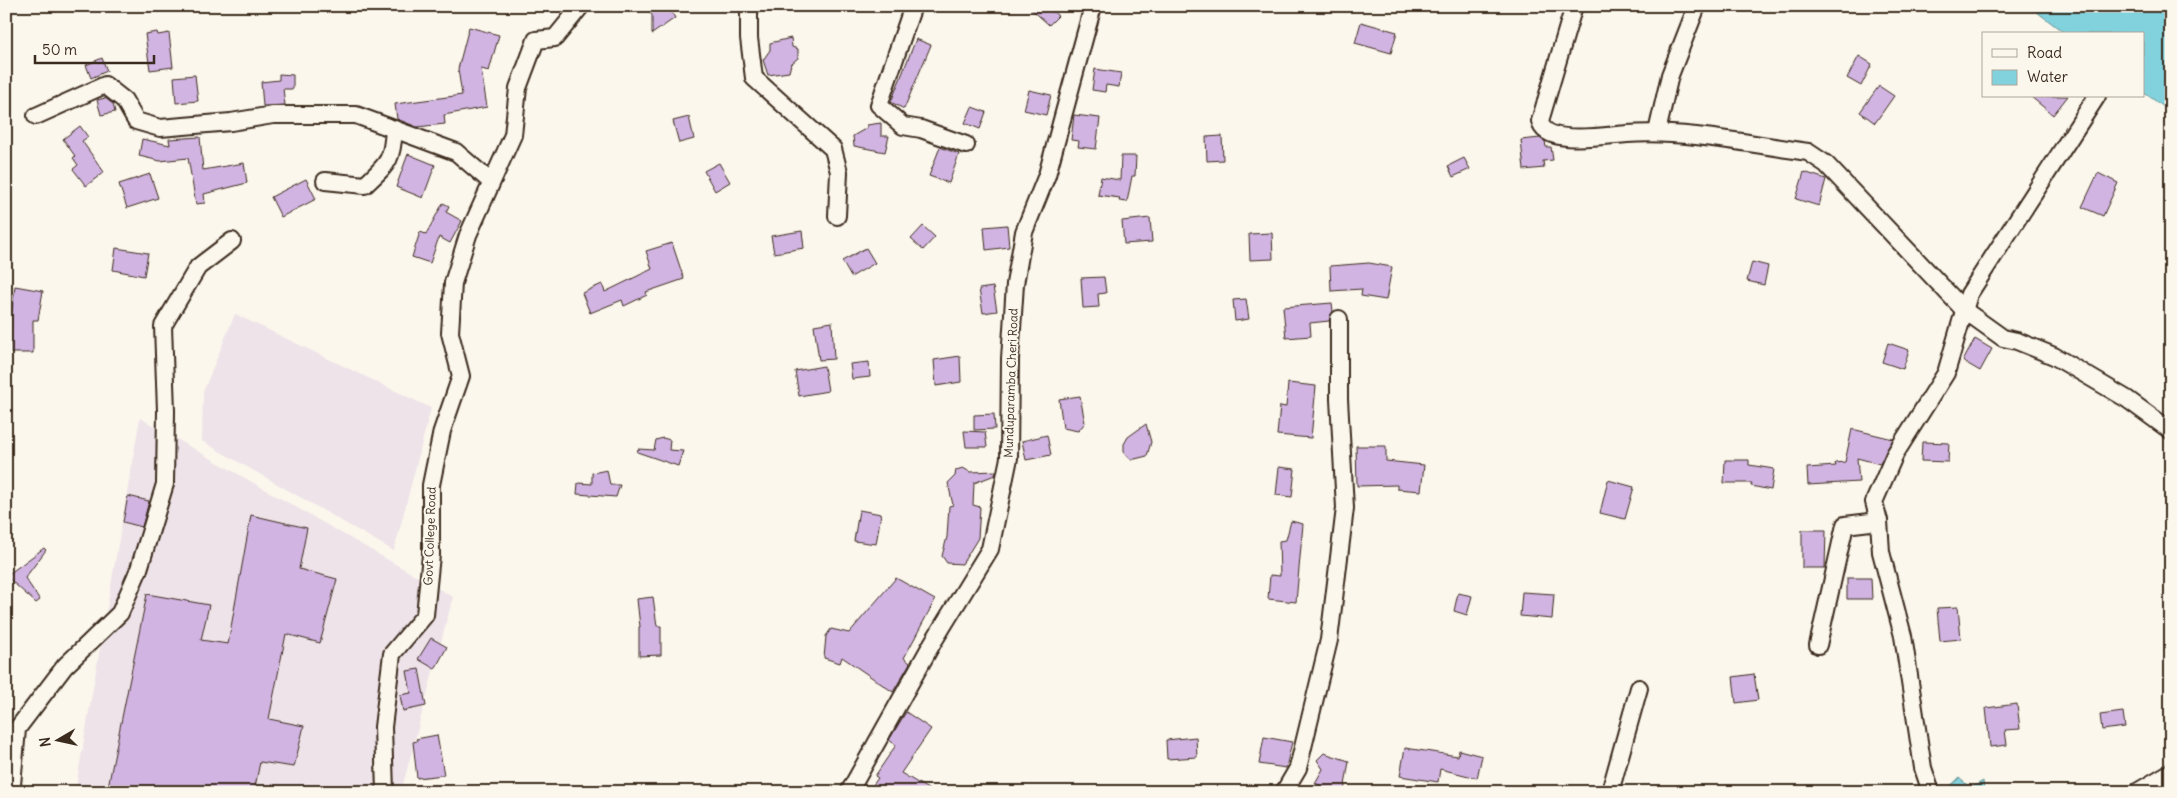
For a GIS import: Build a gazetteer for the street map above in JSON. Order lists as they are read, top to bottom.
{
  "streets": {
    "street": ["Munduparamba Cheri Road", "Govt College Road"]
  },
  "legend": ["Road", "Water"],
  "scale_bar": "50 m",
  "north": "left"
}
